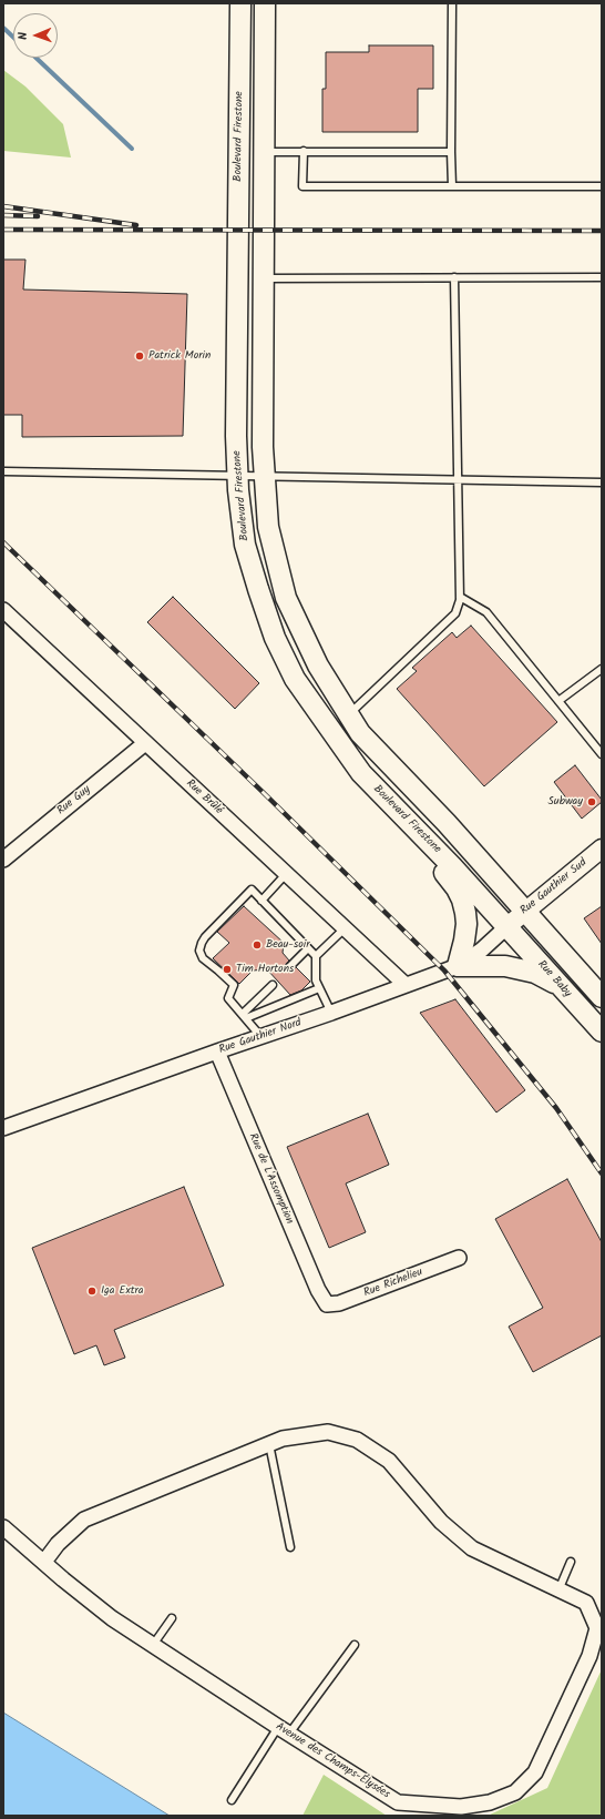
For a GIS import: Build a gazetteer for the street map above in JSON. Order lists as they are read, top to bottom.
{
  "streets": {
    "main road": ["Boulevard Firestone", "Rue Baby"],
    "street": [
      "Rue Brûlé",
      "Rue Guy",
      "Rue Gauthier Sud",
      "Rue Gauthier Nord",
      "Rue de L'Assomption",
      "Rue Richelieu",
      "Avenue des Champs-Élysées"
    ]
  },
  "crossings": [
    ["Boulevard Firestone", "Rue Gauthier Sud"],
    ["Boulevard Firestone", "Rue Baby"],
    ["Boulevard Firestone", "Rue Gauthier Nord"],
    ["Rue Brûlé", "Rue Guy"],
    ["Rue Brûlé", "Rue Gauthier Nord"],
    ["Rue Gauthier Sud", "Rue Baby"],
    ["Rue Gauthier Sud", "Rue Gauthier Nord"],
    ["Rue Baby", "Rue Gauthier Nord"],
    ["Rue Gauthier Nord", "Rue de L'Assomption"],
    ["Rue de L'Assomption", "Rue Richelieu"]
  ],
  "places": [
    "Patrick Morin",
    "Subway",
    "Beau-soir",
    "Tim Hortons",
    "Iga Extra"
  ],
  "north": "left"
}
